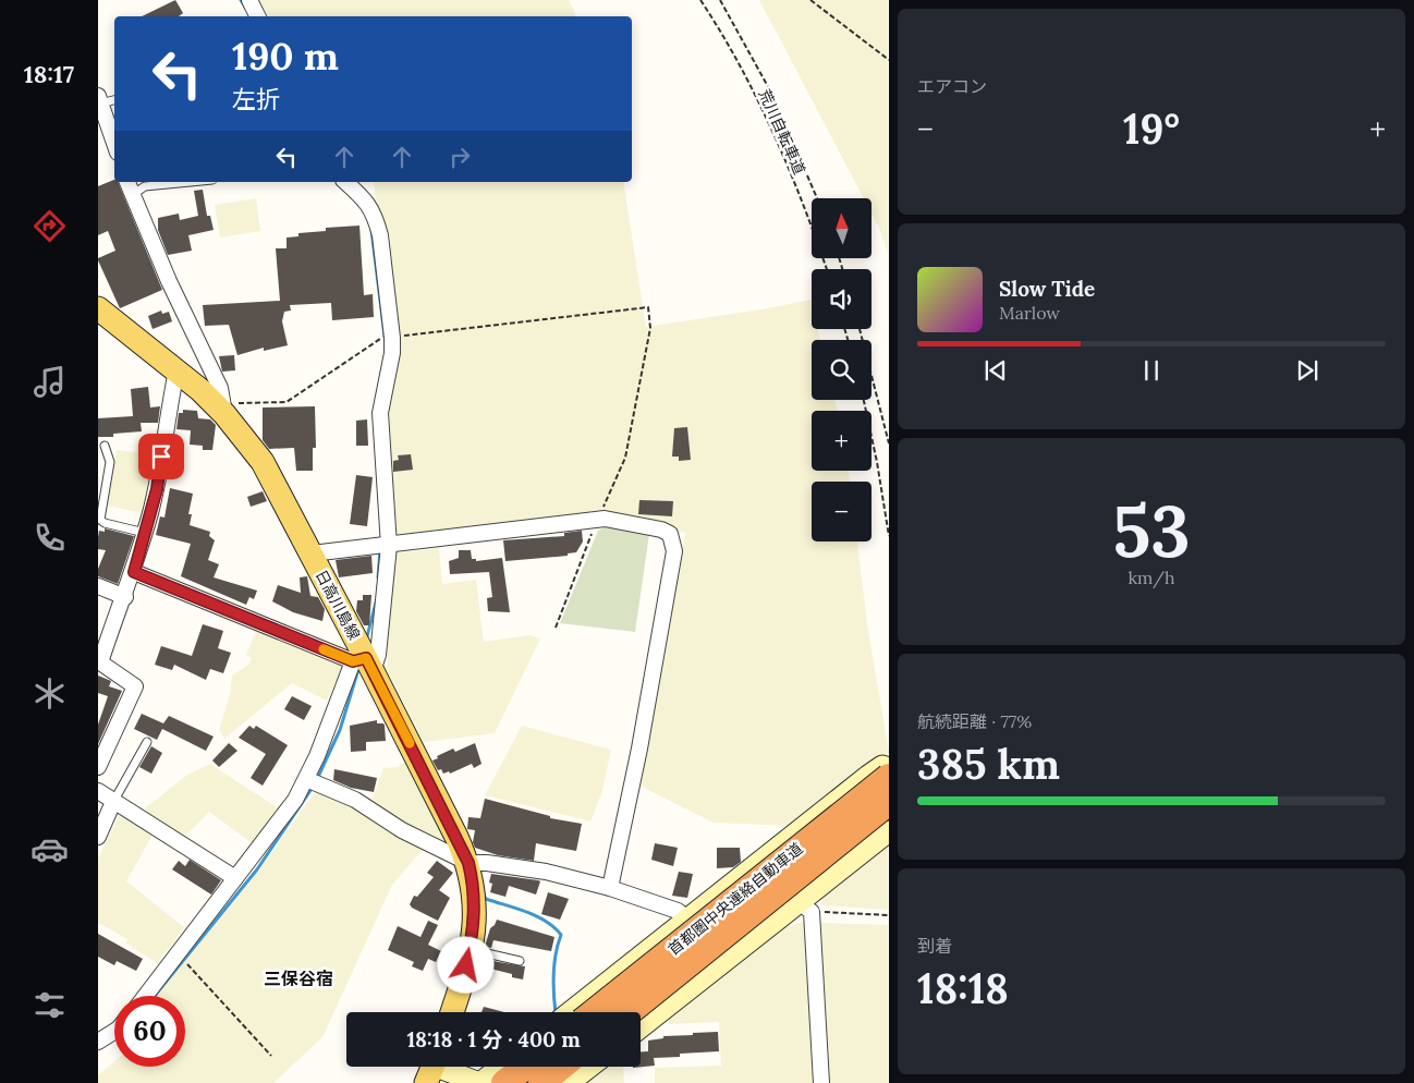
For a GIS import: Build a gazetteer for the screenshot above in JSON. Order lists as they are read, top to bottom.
{
  "streets": {
    "highway": ["首都圏中央連絡自動車道"],
    "main road": ["日高川島線"],
    "path": ["荒川自転車道"]
  },
  "districts": ["三保谷宿"],
  "north": "top",
  "page": {
    "tabs": "18:17",
    "tile": [
      "エアコン",
      ["53", "km/h"],
      ["航続距離 · 77%", "385 km"],
      ["到着", "18:18"]
    ],
    "turn": ["190 m", "左折"],
    "heat": ["−", "19°", "+"],
    "map_buttons": ["+", "−"],
    "song": ["Slow Tide", "Marlow"],
    "limit": "60",
    "trip": "18:18 · 1 分 · 400 m"
  }
}
